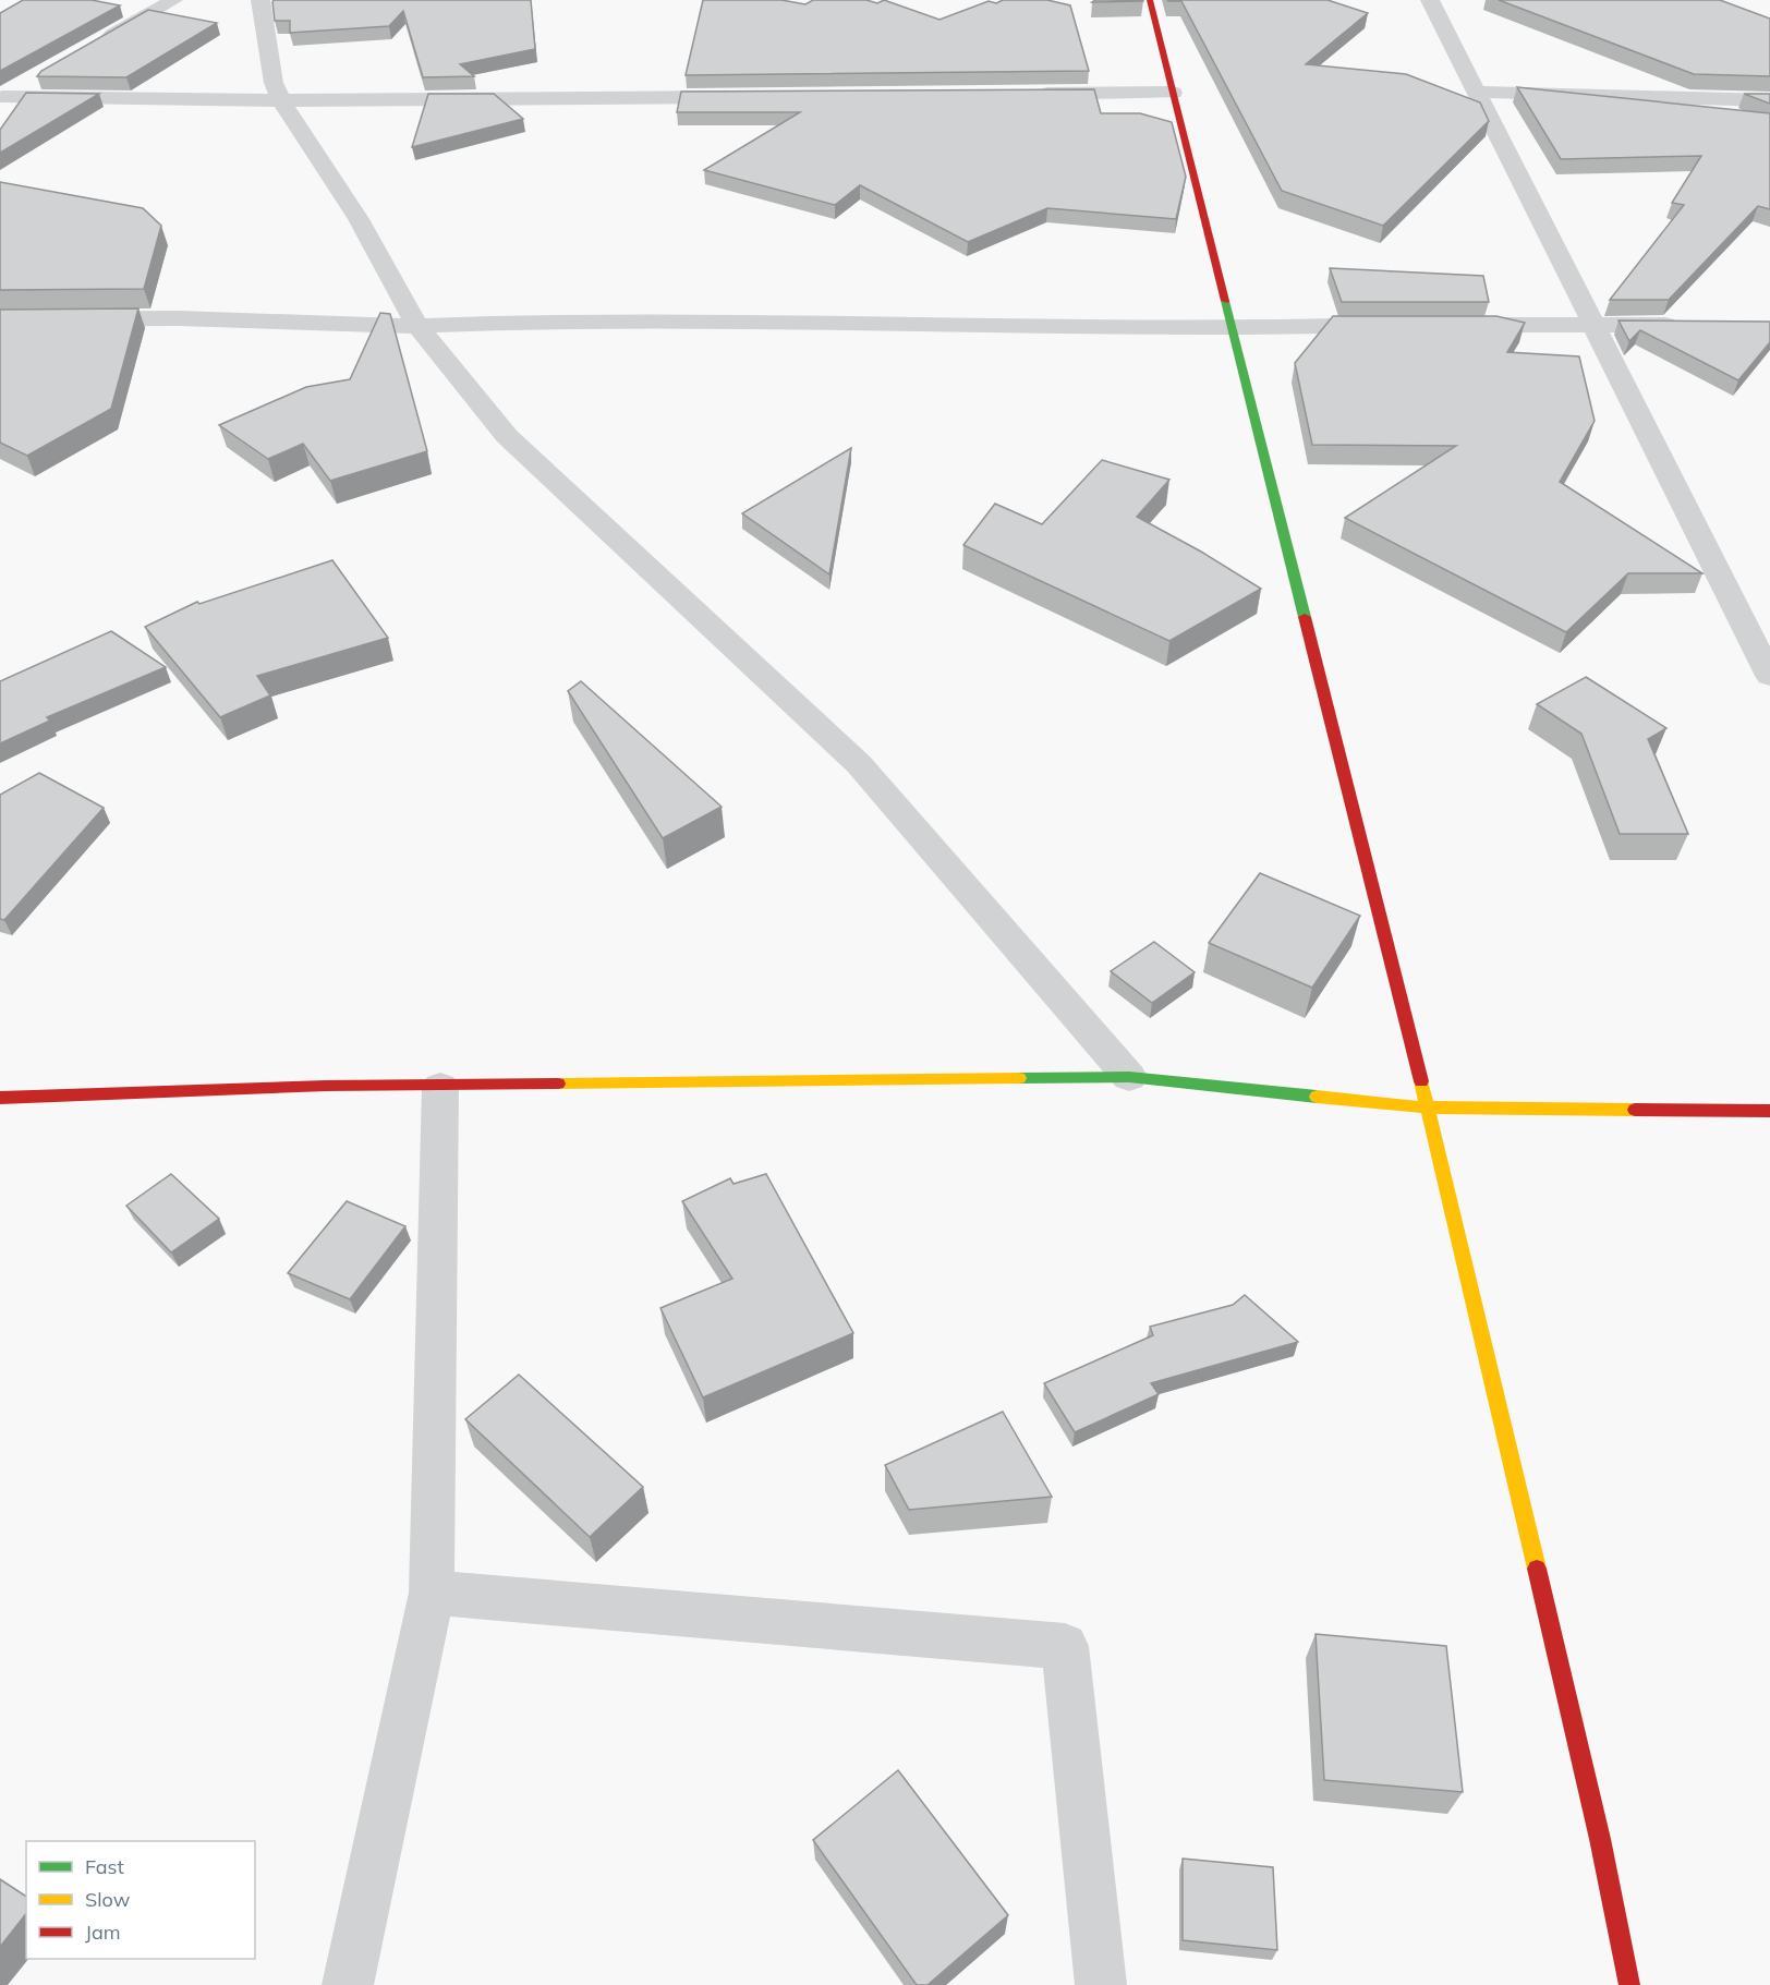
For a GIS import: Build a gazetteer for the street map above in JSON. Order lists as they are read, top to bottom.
{
  "legend": ["Fast", "Slow", "Jam"]
}
